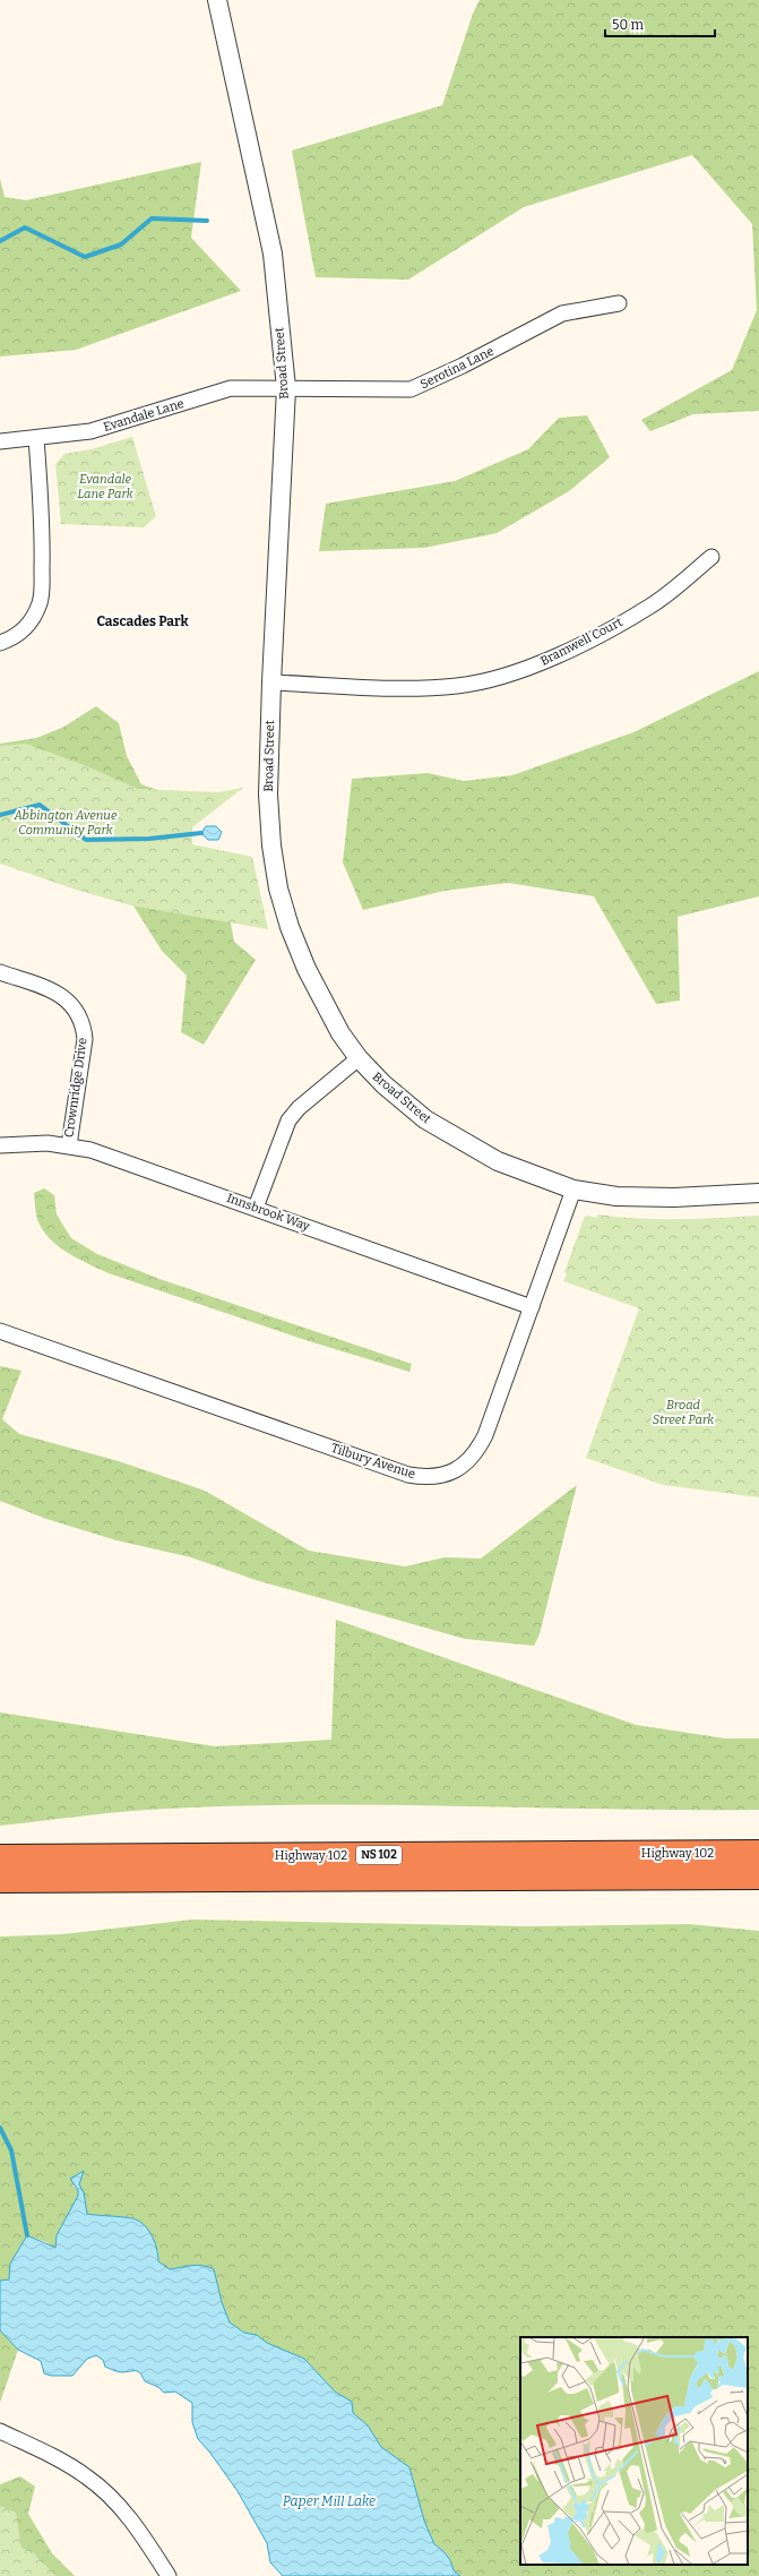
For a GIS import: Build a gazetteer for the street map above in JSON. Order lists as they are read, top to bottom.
{
  "streets": {
    "highway": ["Highway 102", "NS 102"],
    "street": [
      "Broad Street",
      "Serotina Lane",
      "Evandale Lane",
      "Bramwell Court",
      "Crownridge Drive",
      "Innsbrook Way",
      "Tilbury Avenue"
    ]
  },
  "crossings": [
    ["Broad Street", "Serotina Lane"],
    ["Broad Street", "Evandale Lane"],
    ["Broad Street", "Bramwell Court"],
    ["Broad Street", "Tilbury Avenue"],
    ["Serotina Lane", "Evandale Lane"],
    ["Crownridge Drive", "Innsbrook Way"],
    ["Innsbrook Way", "Tilbury Avenue"]
  ],
  "districts": ["Cascades Park"],
  "water": ["Paper Mill Lake"],
  "parks": ["Evandale Lane Park", "Abbington Avenue Community Park", "Broad Street Park"],
  "scale_bar": "50 m"
}
